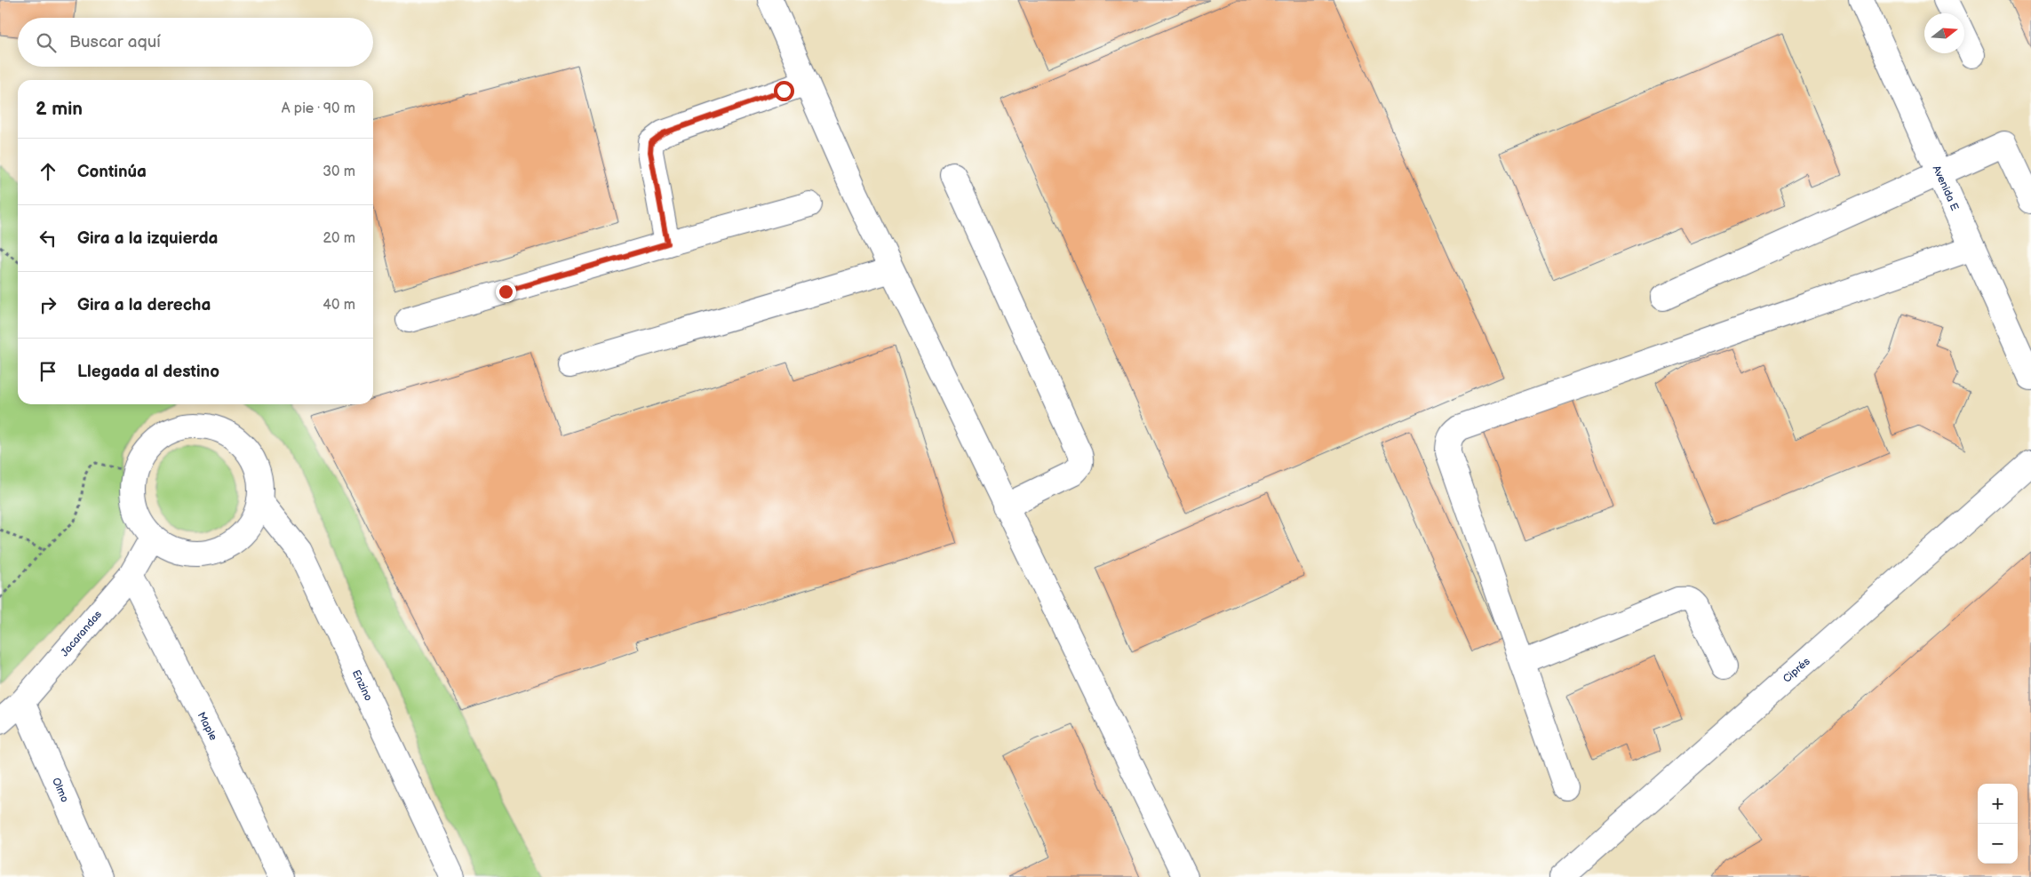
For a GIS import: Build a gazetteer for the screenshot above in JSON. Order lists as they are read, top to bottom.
{
  "streets": {
    "street": [
      "Avenida E",
      "Jacarandas",
      "Ciprés",
      "Enzino",
      "Maple",
      "Olmo"
    ]
  },
  "crossings": [
    ["Jacarandas", "Enzino"],
    ["Jacarandas", "Maple"],
    ["Jacarandas", "Olmo"]
  ],
  "north": "right",
  "page": {
    "search": "Buscar aquí",
    "heading": ["2 min", "A pie · 90 m"],
    "list": [
      ["Continúa", "30 m"],
      ["Gira a la izquierda", "20 m"],
      ["Gira a la derecha", "40 m"],
      "Llegada al destino"
    ],
    "map_buttons": ["+", "−"]
  }
}
